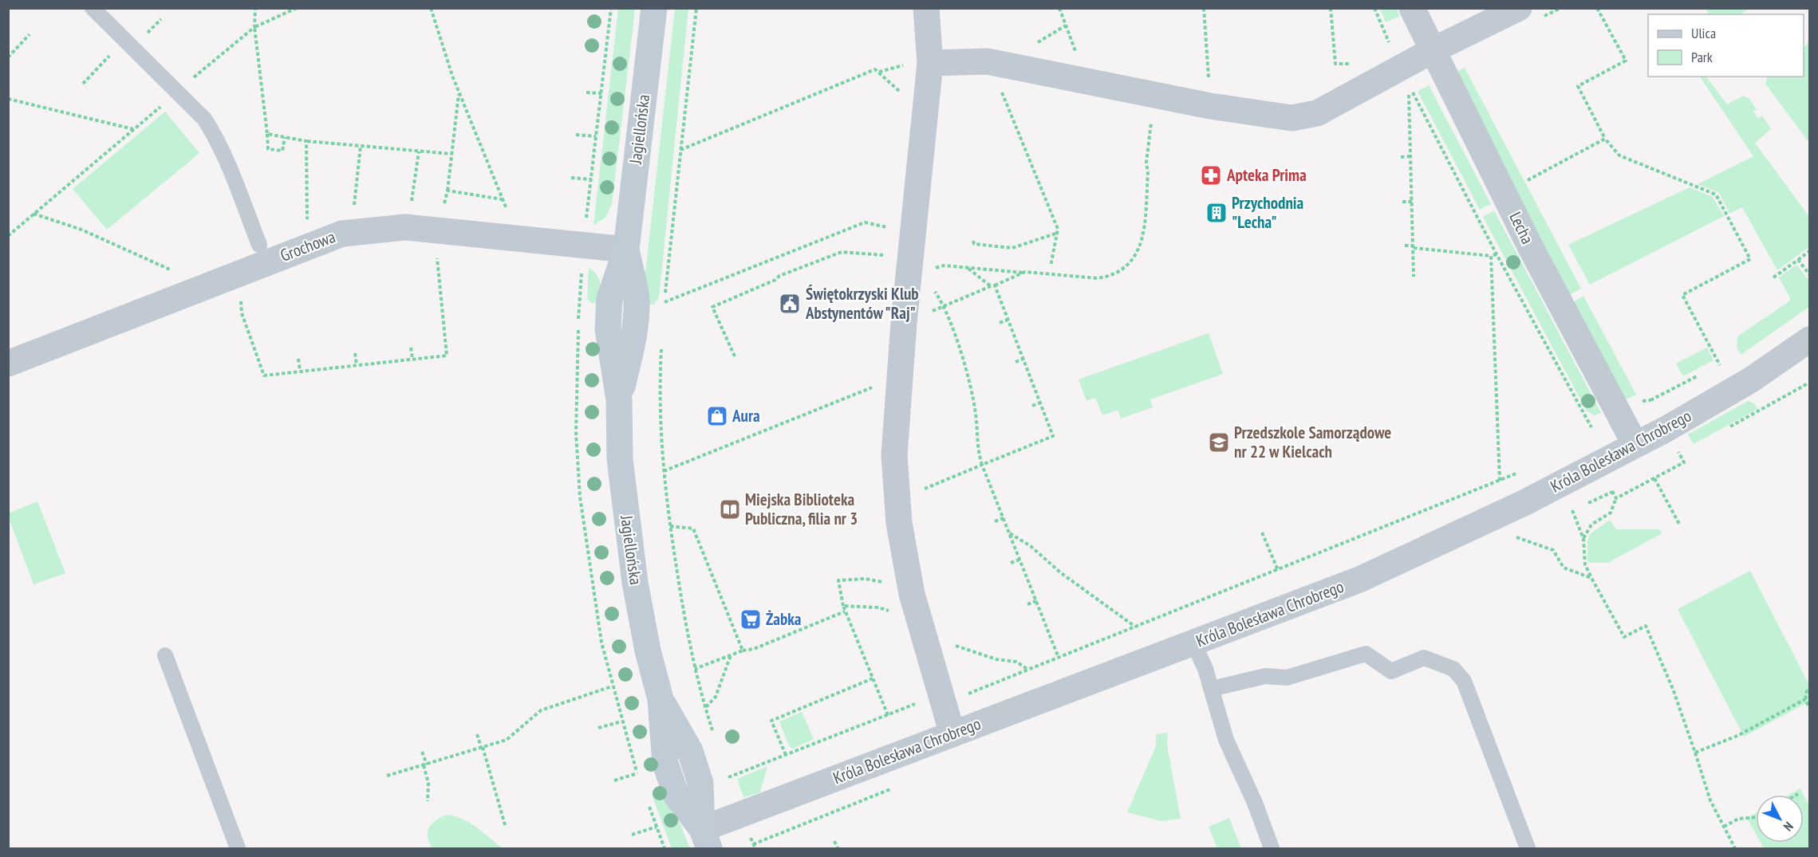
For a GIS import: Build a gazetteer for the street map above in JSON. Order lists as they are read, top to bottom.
{
  "streets": {
    "street": [
      "Jagiellońska",
      "Lecha",
      "Grochowa",
      "Króla Bolesława Chrobrego"
    ]
  },
  "crossings": [
    ["Jagiellońska", "Grochowa"],
    ["Jagiellońska", "Króla Bolesława Chrobrego"],
    ["Lecha", "Króla Bolesława Chrobrego"]
  ],
  "places": {
    "pharmacy": ["Apteka Prima"],
    "building": ["Przychodnia \"Lecha\""],
    "public building": ["Świętokrzyski Klub Abstynentów \"Raj\""],
    "shop": ["Aura"],
    "school or university": ["Przedszkole Samorządowe nr 22 w Kielcach"],
    "library": ["Miejska Biblioteka Publiczna, filia nr 3"],
    "supermarket": ["Żabka"]
  },
  "legend": ["Ulica", "Park"],
  "north": "bottom right"
}
